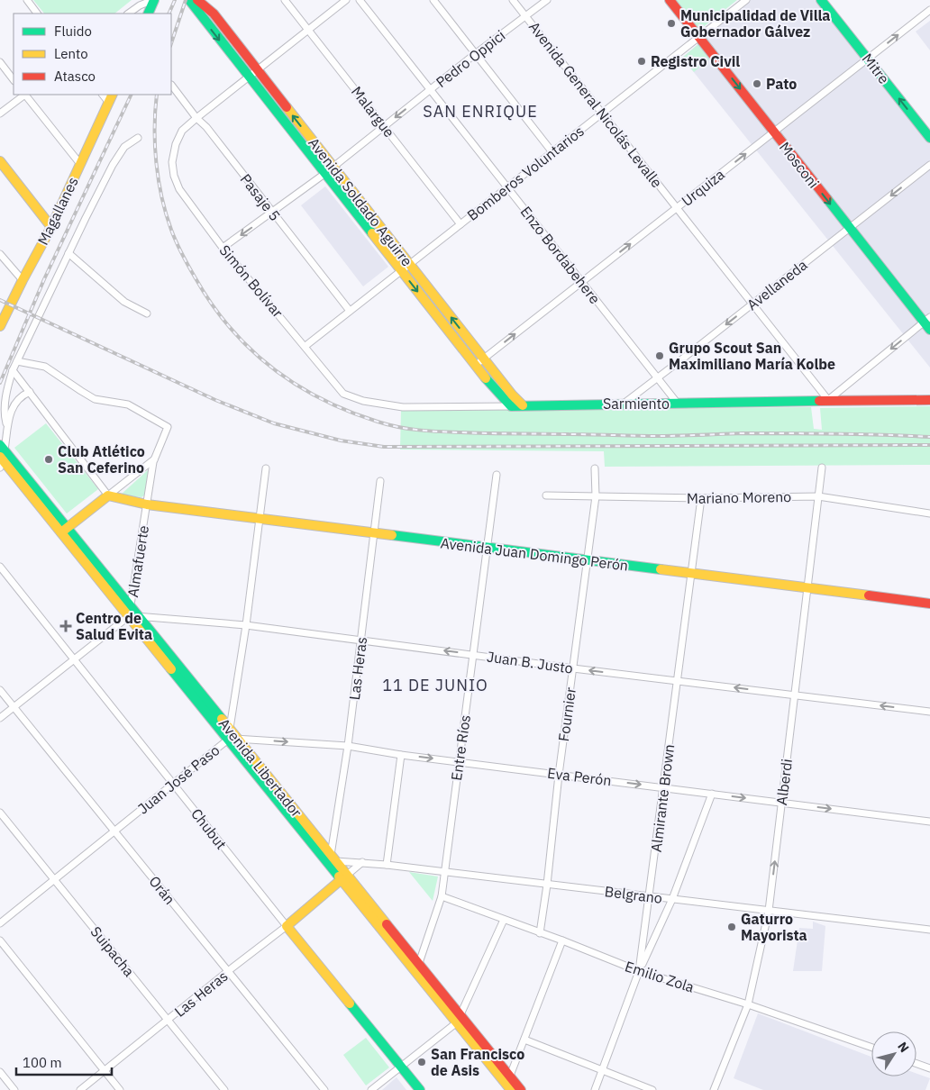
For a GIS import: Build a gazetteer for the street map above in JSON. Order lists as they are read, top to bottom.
{
  "streets": {
    "main road": [
      "Mitre",
      "Mosconi",
      "Avenida Soldado Aguirre",
      "Magallanes",
      "Sarmiento",
      "Avenida Juan Domingo Perón",
      "Las Heras",
      "Avenida Libertador",
      "Chubut"
    ],
    "street": [
      "Pedro Oppici",
      "Avenida General Nicolás Levalle",
      "Malargue",
      "Bomberos Voluntarios",
      "Urquiza",
      "Pasaje 5",
      "Enzo Bordabehere",
      "Simón Bolívar",
      "Avellaneda",
      "Mariano Moreno",
      "Almafuerte",
      "Juan B. Justo",
      "Fournier",
      "Entre Ríos",
      "Eva Perón",
      "Juan José Paso",
      "Alberdi",
      "Almirante Brown",
      "Orán",
      "Belgrano",
      "Suipacha",
      "Emilio Zola"
    ]
  },
  "crossings": [
    ["Pedro Oppici", "Avenida General Nicolás Levalle"],
    ["Pedro Oppici", "Malargue"],
    ["Pedro Oppici", "Pasaje 5"],
    ["Pedro Oppici", "Avenida Soldado Aguirre"],
    ["Pedro Oppici", "Enzo Bordabehere"],
    ["Pedro Oppici", "Simón Bolívar"],
    ["Mitre", "Urquiza"],
    ["Avenida General Nicolás Levalle", "Bomberos Voluntarios"],
    ["Avenida General Nicolás Levalle", "Urquiza"],
    ["Avenida General Nicolás Levalle", "Avellaneda"],
    ["Avenida General Nicolás Levalle", "Sarmiento"],
    ["Malargue", "Bomberos Voluntarios"],
    ["Mosconi", "Bomberos Voluntarios"],
    ["Mosconi", "Urquiza"],
    ["Mosconi", "Avellaneda"],
    ["Bomberos Voluntarios", "Pasaje 5"],
    ["Bomberos Voluntarios", "Avenida Soldado Aguirre"],
    ["Bomberos Voluntarios", "Enzo Bordabehere"],
    ["Bomberos Voluntarios", "Simón Bolívar"],
    ["Urquiza", "Avenida Soldado Aguirre"],
    ["Urquiza", "Enzo Bordabehere"],
    ["Pasaje 5", "Simón Bolívar"],
    ["Avenida Soldado Aguirre", "Sarmiento"],
    ["Enzo Bordabehere", "Avellaneda"],
    ["Enzo Bordabehere", "Sarmiento"],
    ["Simón Bolívar", "Sarmiento"],
    ["Avellaneda", "Sarmiento"],
    ["Mariano Moreno", "Fournier"],
    ["Mariano Moreno", "Alberdi"],
    ["Mariano Moreno", "Almirante Brown"],
    ["Avenida Juan Domingo Perón", "Almafuerte"],
    ["Avenida Juan Domingo Perón", "Las Heras"],
    ["Avenida Juan Domingo Perón", "Fournier"],
    ["Avenida Juan Domingo Perón", "Entre Ríos"],
    ["Avenida Juan Domingo Perón", "Juan José Paso"],
    ["Avenida Juan Domingo Perón", "Alberdi"],
    ["Avenida Juan Domingo Perón", "Almirante Brown"],
    ["Almafuerte", "Juan B. Justo"],
    ["Almafuerte", "Avenida Libertador"],
    ["Almafuerte", "Chubut"],
    ["Almafuerte", "Orán"],
    ["Juan B. Justo", "Las Heras"],
    ["Juan B. Justo", "Fournier"],
    ["Juan B. Justo", "Entre Ríos"],
    ["Juan B. Justo", "Avenida Libertador"],
    ["Juan B. Justo", "Juan José Paso"],
    ["Juan B. Justo", "Alberdi"],
    ["Juan B. Justo", "Almirante Brown"],
    ["Las Heras", "Avenida Libertador"],
    ["Las Heras", "Eva Perón"],
    ["Las Heras", "Chubut"],
    ["Las Heras", "Orán"],
    ["Las Heras", "Belgrano"],
    ["Las Heras", "Suipacha"],
    ["Fournier", "Eva Perón"],
    ["Fournier", "Belgrano"],
    ["Fournier", "Emilio Zola"],
    ["Entre Ríos", "Avenida Libertador"],
    ["Entre Ríos", "Eva Perón"],
    ["Entre Ríos", "Belgrano"],
    ["Entre Ríos", "Emilio Zola"],
    ["Avenida Libertador", "Eva Perón"],
    ["Avenida Libertador", "Juan José Paso"],
    ["Avenida Libertador", "Belgrano"],
    ["Eva Perón", "Juan José Paso"],
    ["Eva Perón", "Alberdi"],
    ["Eva Perón", "Almirante Brown"],
    ["Juan José Paso", "Chubut"],
    ["Juan José Paso", "Orán"],
    ["Juan José Paso", "Suipacha"],
    ["Alberdi", "Belgrano"],
    ["Alberdi", "Emilio Zola"],
    ["Almirante Brown", "Belgrano"],
    ["Almirante Brown", "Emilio Zola"]
  ],
  "one_way": [
    "Mitre",
    "Mosconi",
    "Urquiza",
    "Avellaneda",
    "Juan B. Justo",
    "Eva Perón"
  ],
  "districts": ["SAN ENRIQUE", "11 DE JUNIO"],
  "places": {
    "other": [
      "Municipalidad de Villa Gobernador Gálvez",
      "Registro Civil",
      "Pato",
      "Grupo Scout San Maximiliano María Kolbe",
      "Club Atlético San Ceferino",
      "Gaturro Mayorista",
      "San Francisco de Asis"
    ],
    "health": ["Centro de Salud Evita"]
  },
  "legend": ["Fluido", "Lento", "Atasco"],
  "scale_bar": "100 m",
  "north": "top right"
}
